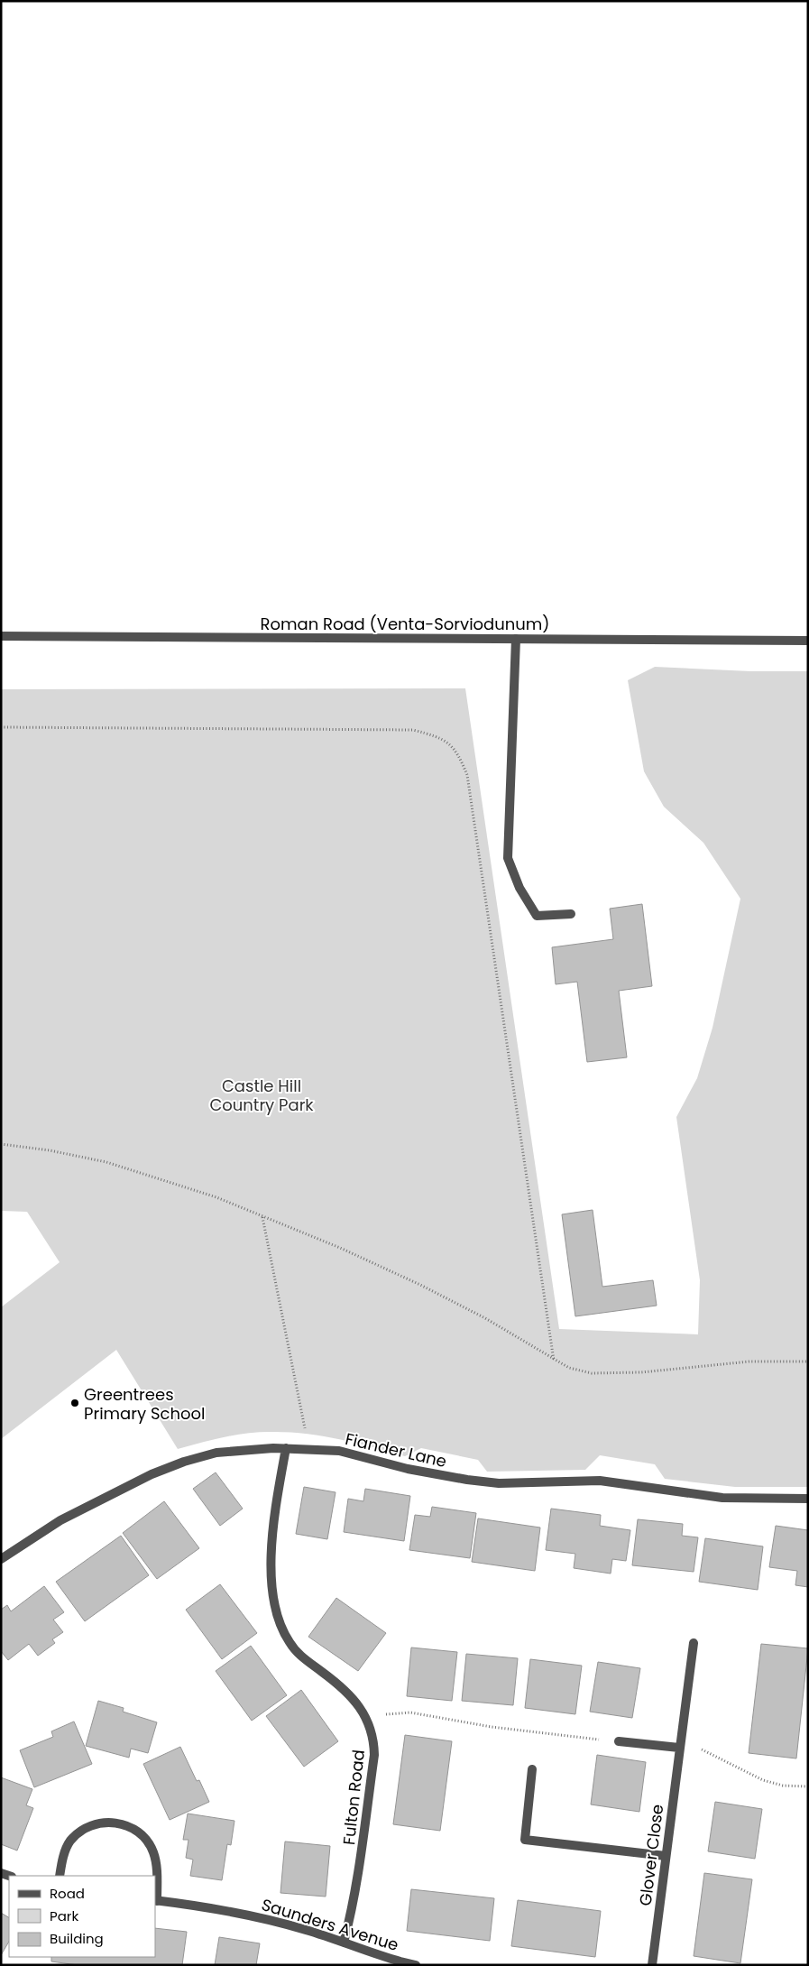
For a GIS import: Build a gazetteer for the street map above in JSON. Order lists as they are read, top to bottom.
{
  "streets": {
    "street": [
      "Roman Road (Venta-Sorviodunum)",
      "Fiander Lane",
      "Fulton Road",
      "Glover Close",
      "Saunders Avenue"
    ]
  },
  "crossings": [
    ["Fiander Lane", "Fulton Road"],
    ["Fulton Road", "Saunders Avenue"]
  ],
  "parks": ["Castle Hill Country Park"],
  "places": ["Greentrees Primary School"],
  "legend": ["Road", "Park", "Building"]
}
